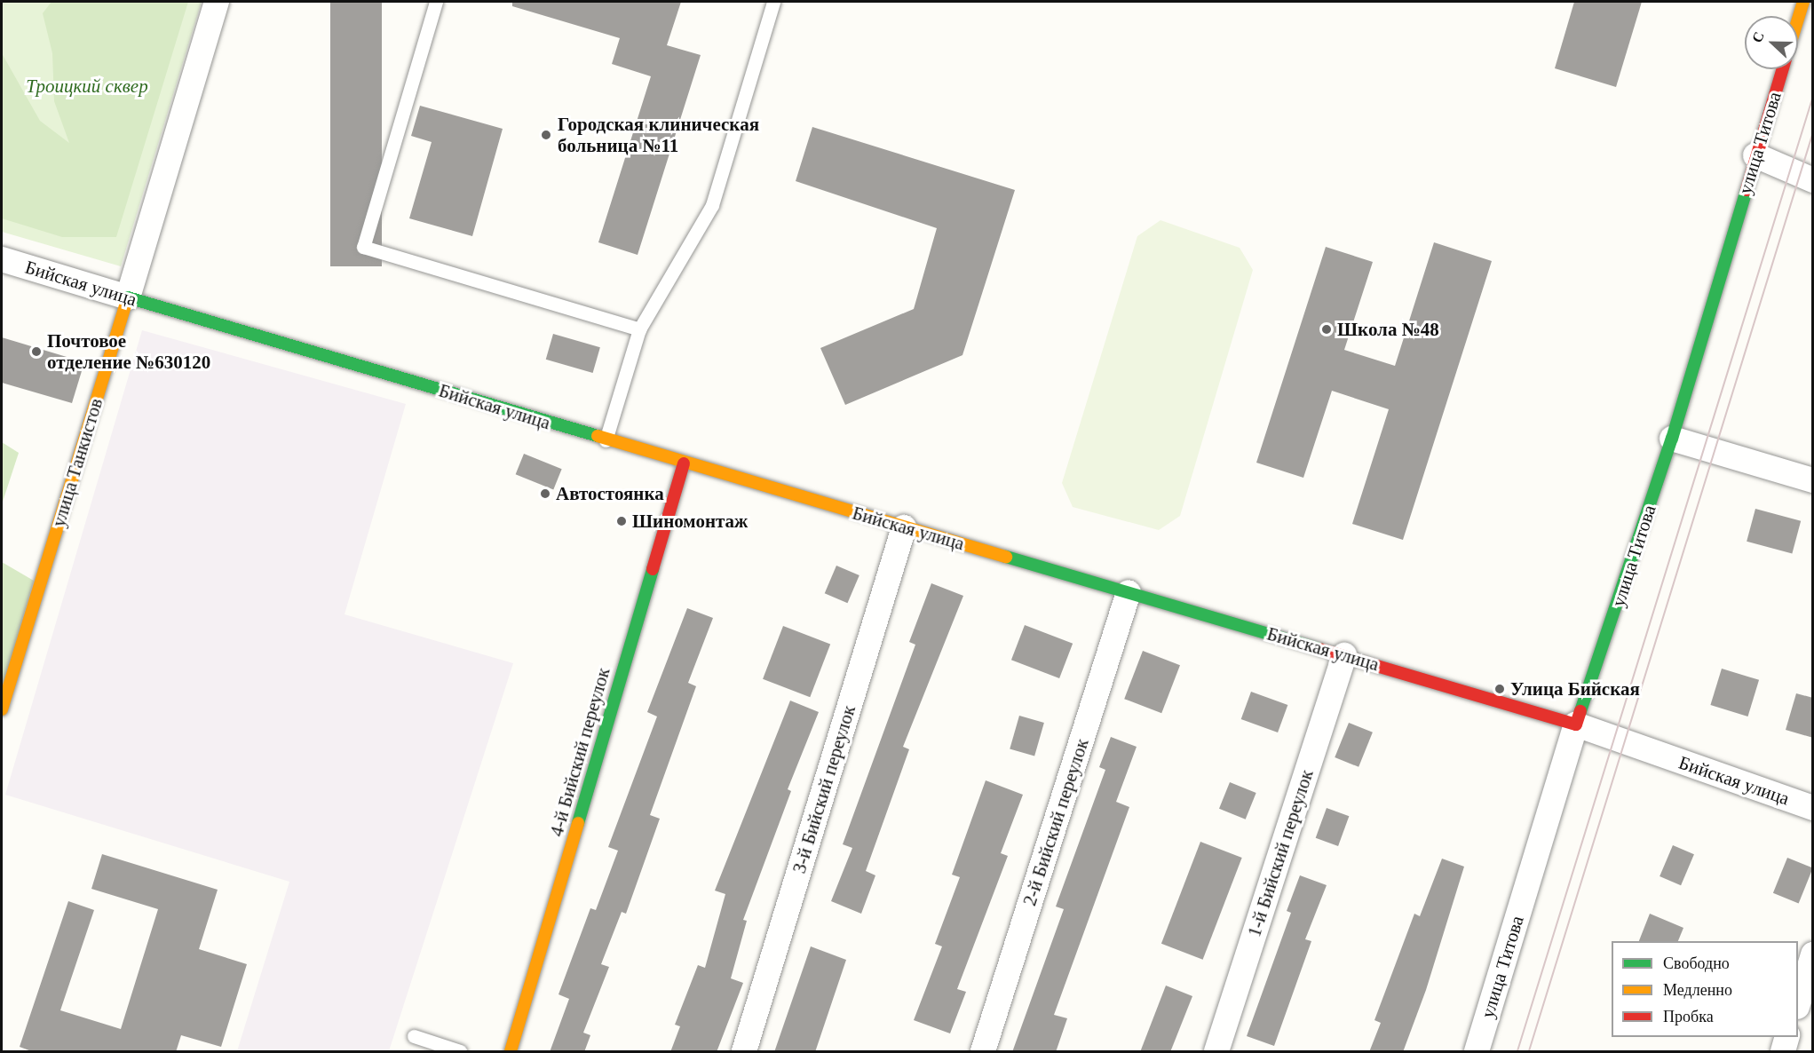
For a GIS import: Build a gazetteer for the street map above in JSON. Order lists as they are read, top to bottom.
{
  "streets": {
    "street": [
      "улица Титова",
      "Бийская улица",
      "улица Танкистов",
      "4-й Бийский переулок",
      "3-й Бийский переулок",
      "2-й Бийский переулок",
      "1-й Бийский переулок"
    ]
  },
  "crossings": [
    ["улица Титова", "Бийская улица"],
    ["Бийская улица", "улица Танкистов"],
    ["Бийская улица", "4-й Бийский переулок"],
    ["Бийская улица", "3-й Бийский переулок"],
    ["Бийская улица", "2-й Бийский переулок"],
    ["Бийская улица", "1-й Бийский переулок"]
  ],
  "parks": ["Троицкий сквер"],
  "places": [
    "Городская клиническая больница №11",
    "Школа №48",
    "Почтовое отделение №630120",
    "Автостоянка",
    "Шиномонтаж",
    "Улица Бийская"
  ],
  "legend": ["Свободно", "Медленно", "Пробка"],
  "north": "left"
}
